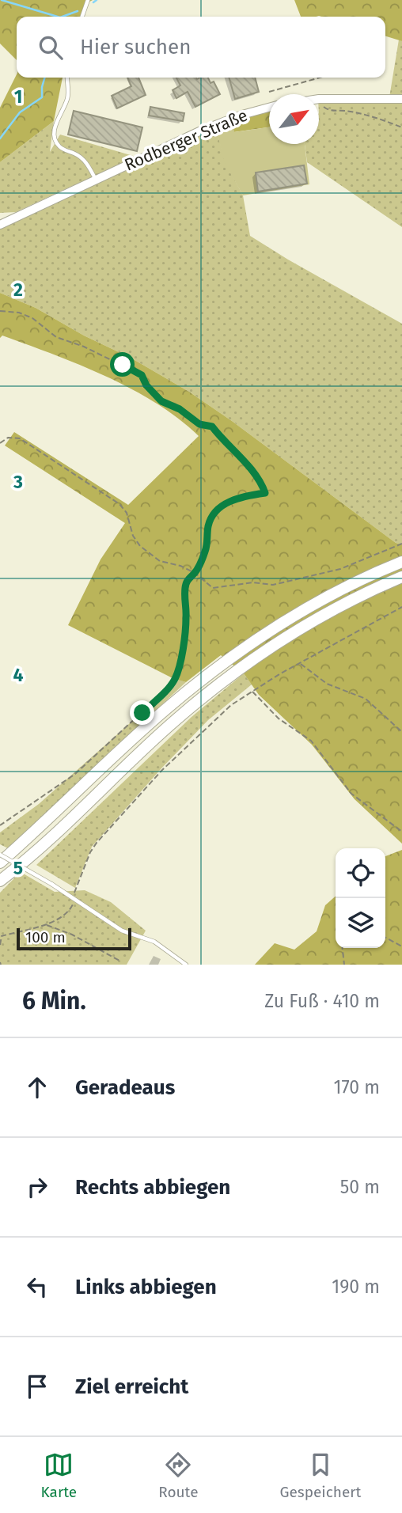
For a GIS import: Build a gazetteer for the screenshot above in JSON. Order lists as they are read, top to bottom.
{
  "streets": {
    "street": ["Rodberger Straße"]
  },
  "scale_bar": "100 m",
  "north": "top right",
  "page": {
    "search": "Hier suchen",
    "scale": "100 m",
    "heading": ["6 Min.", "Zu Fuß · 410 m"],
    "list": [
      ["Geradeaus", "170 m"],
      ["Rechts abbiegen", "50 m"],
      ["Links abbiegen", "190 m"],
      "Ziel erreicht"
    ],
    "nav": ["Karte", "Route", "Gespeichert"]
  },
  "grid": {
    "rows": [
      "1",
      "2",
      "3",
      "4",
      "5"
    ]
  }
}
